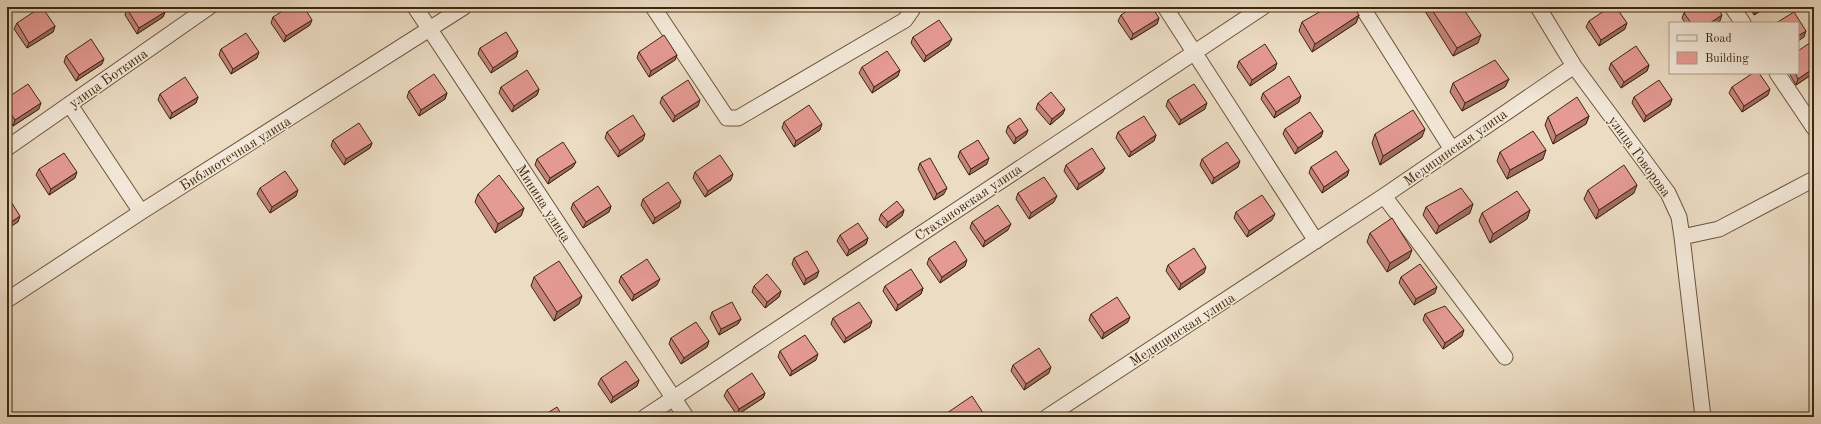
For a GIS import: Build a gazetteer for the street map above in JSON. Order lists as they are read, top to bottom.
{
  "streets": {
    "street": [
      "улица Боткина",
      "Медицинская улица",
      "Библиотечная улица",
      "улица Говорова",
      "Стахановская улица",
      "Минина улица"
    ]
  },
  "crossings": [
    ["Медицинская улица", "улица Говорова"],
    ["Библиотечная улица", "Минина улица"],
    ["Стахановская улица", "Минина улица"]
  ],
  "legend": ["Road", "Building"]
}
